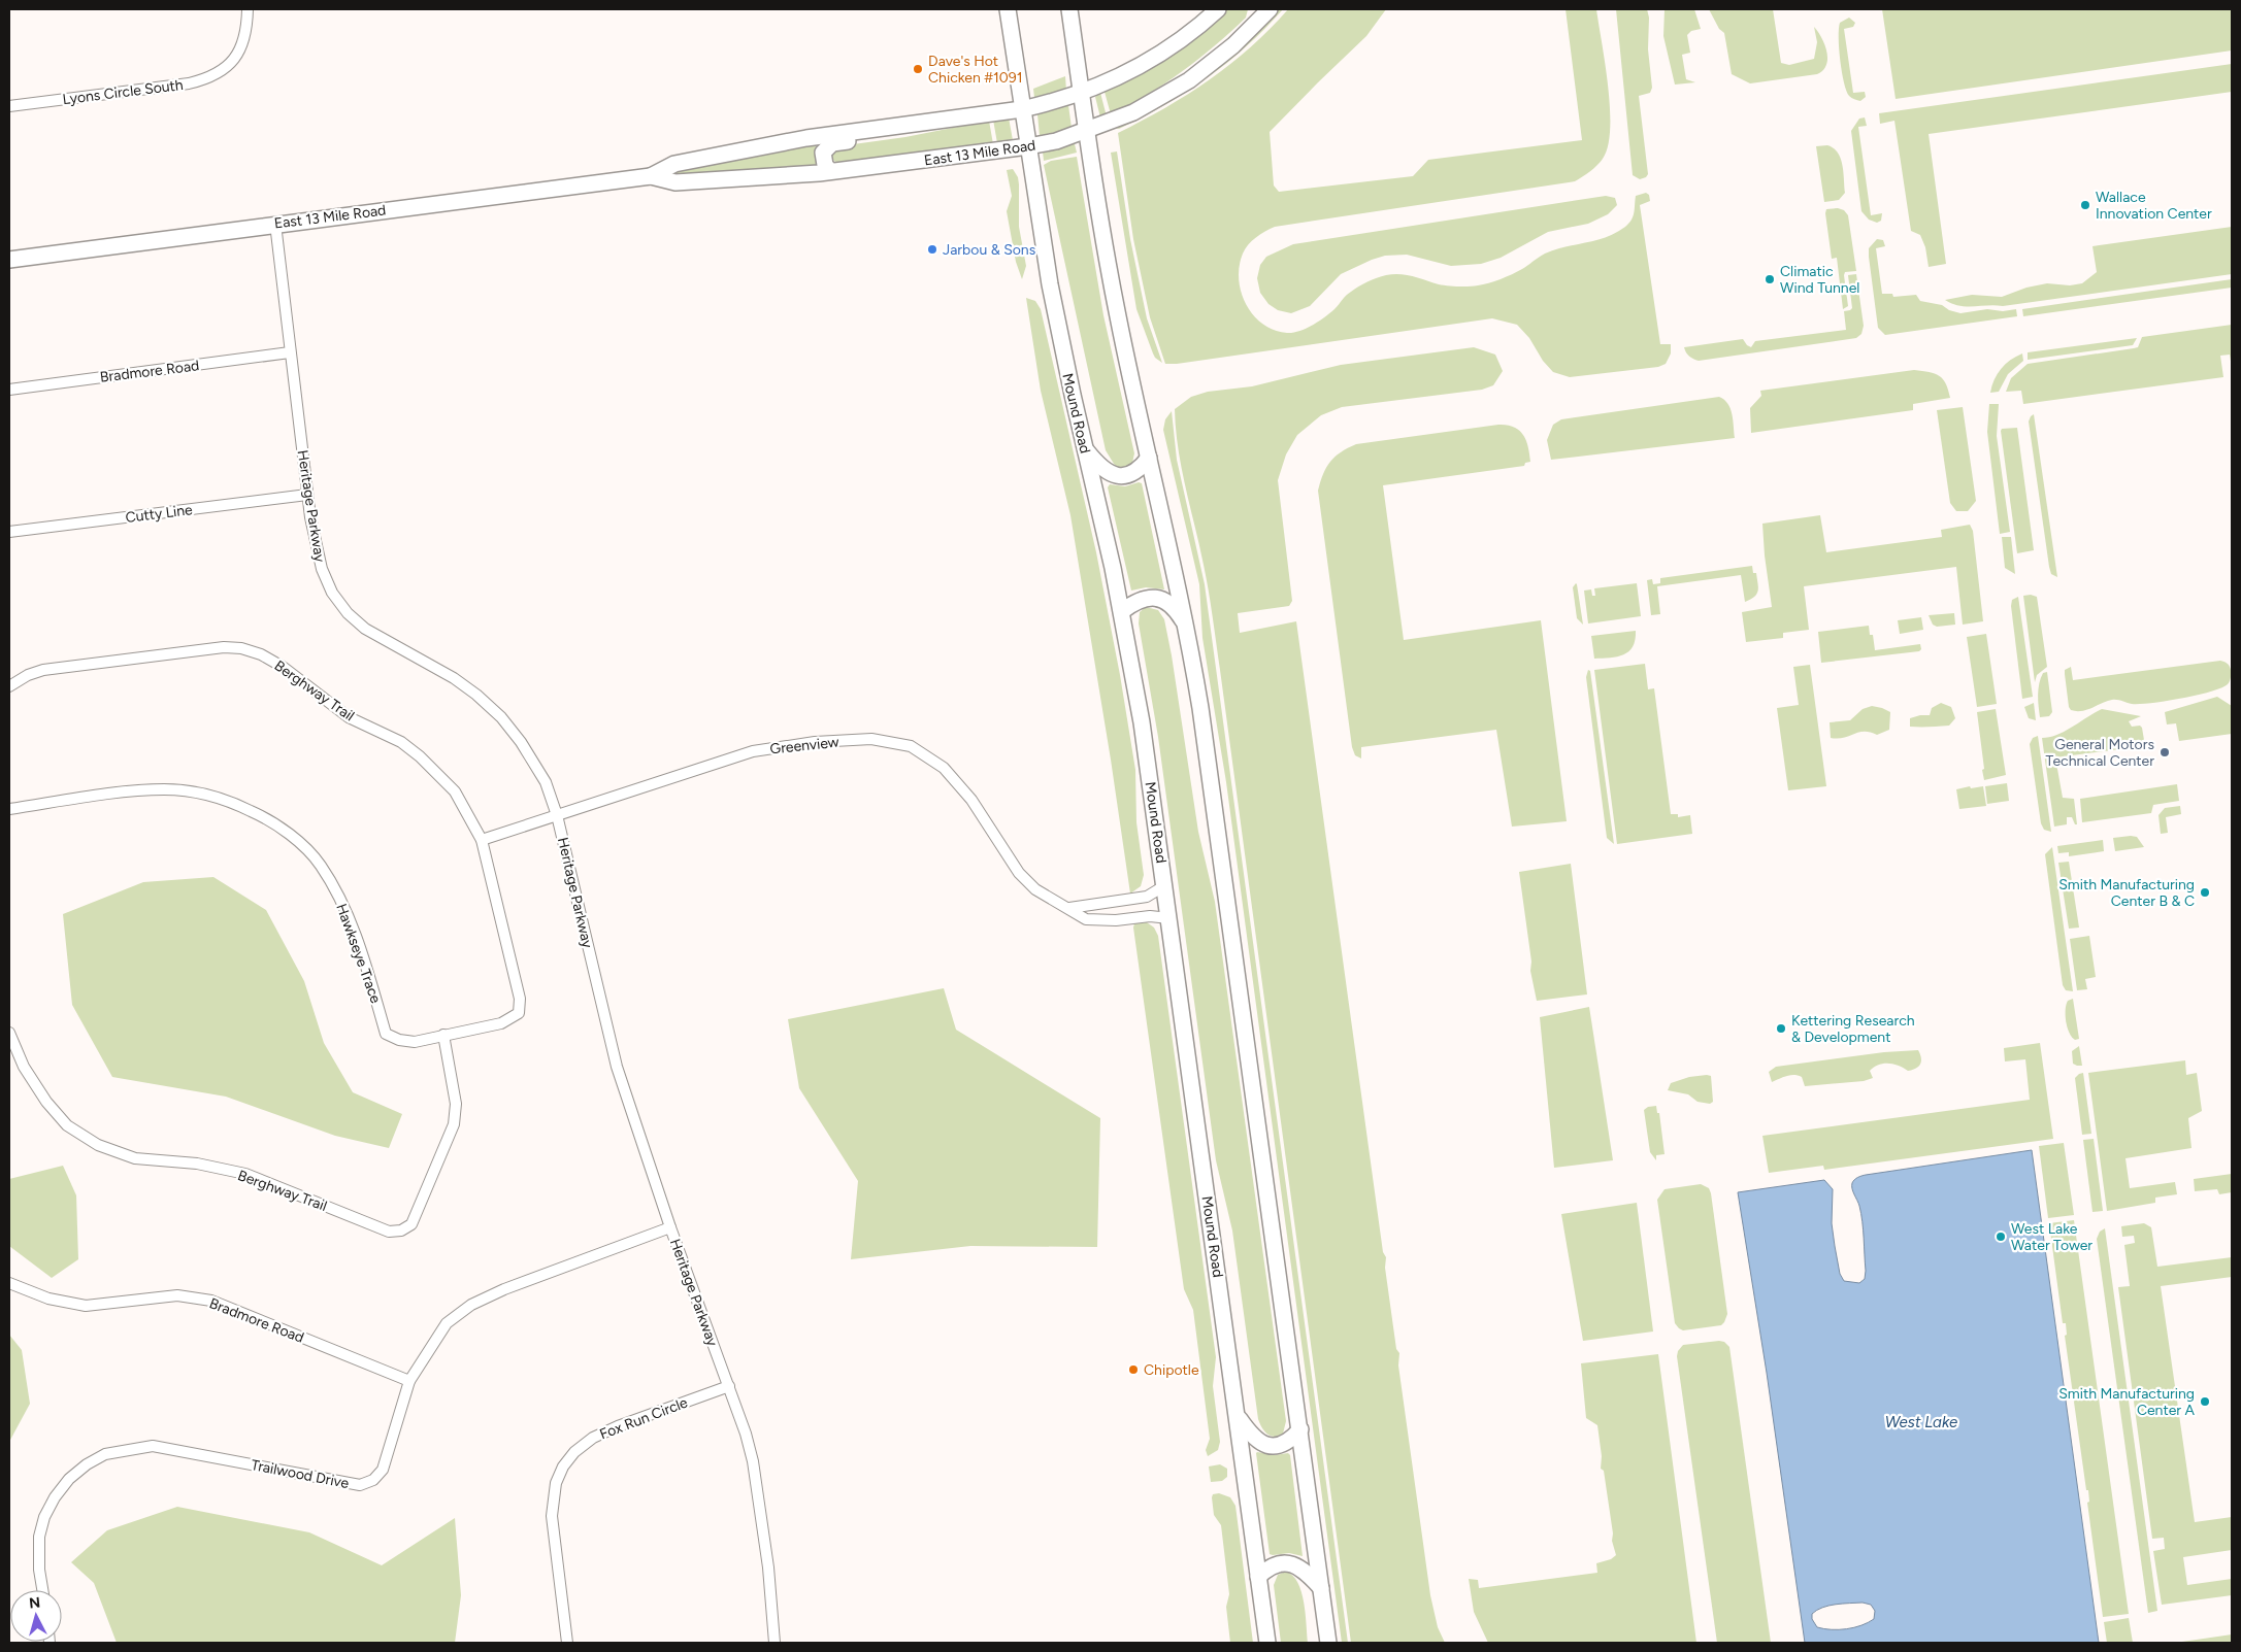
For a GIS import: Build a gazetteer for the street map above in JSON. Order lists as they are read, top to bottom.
{
  "streets": {
    "main road": ["East 13 Mile Road", "Mound Road"],
    "street": [
      "Lyons Circle South",
      "Bradmore Road",
      "Heritage Parkway",
      "Cutty Line",
      "Berghway Trail",
      "Greenview",
      "Hawkseye Trace",
      "Fox Run Circle",
      "Trailwood Drive"
    ]
  },
  "crossings": [
    ["East 13 Mile Road", "Mound Road"],
    ["East 13 Mile Road", "Heritage Parkway"],
    ["Bradmore Road", "Heritage Parkway"],
    ["Bradmore Road", "Trailwood Drive"],
    ["Mound Road", "Greenview"],
    ["Heritage Parkway", "Cutty Line"],
    ["Heritage Parkway", "Greenview"],
    ["Heritage Parkway", "Fox Run Circle"],
    ["Heritage Parkway", "Trailwood Drive"],
    ["Berghway Trail", "Greenview"],
    ["Berghway Trail", "Hawkseye Trace"],
    ["Greenview", "Hawkseye Trace"]
  ],
  "water": ["West Lake"],
  "places": [
    "Dave's Hot Chicken #1091",
    "Wallace Innovation Center",
    "Jarbou & Sons",
    "Climatic Wind Tunnel",
    "General Motors Technical Center",
    "Smith Manufacturing Center B & C",
    "Kettering Research & Development",
    "West Lake Water Tower",
    "Chipotle",
    "Smith Manufacturing Center A"
  ],
  "north": "top"
}
